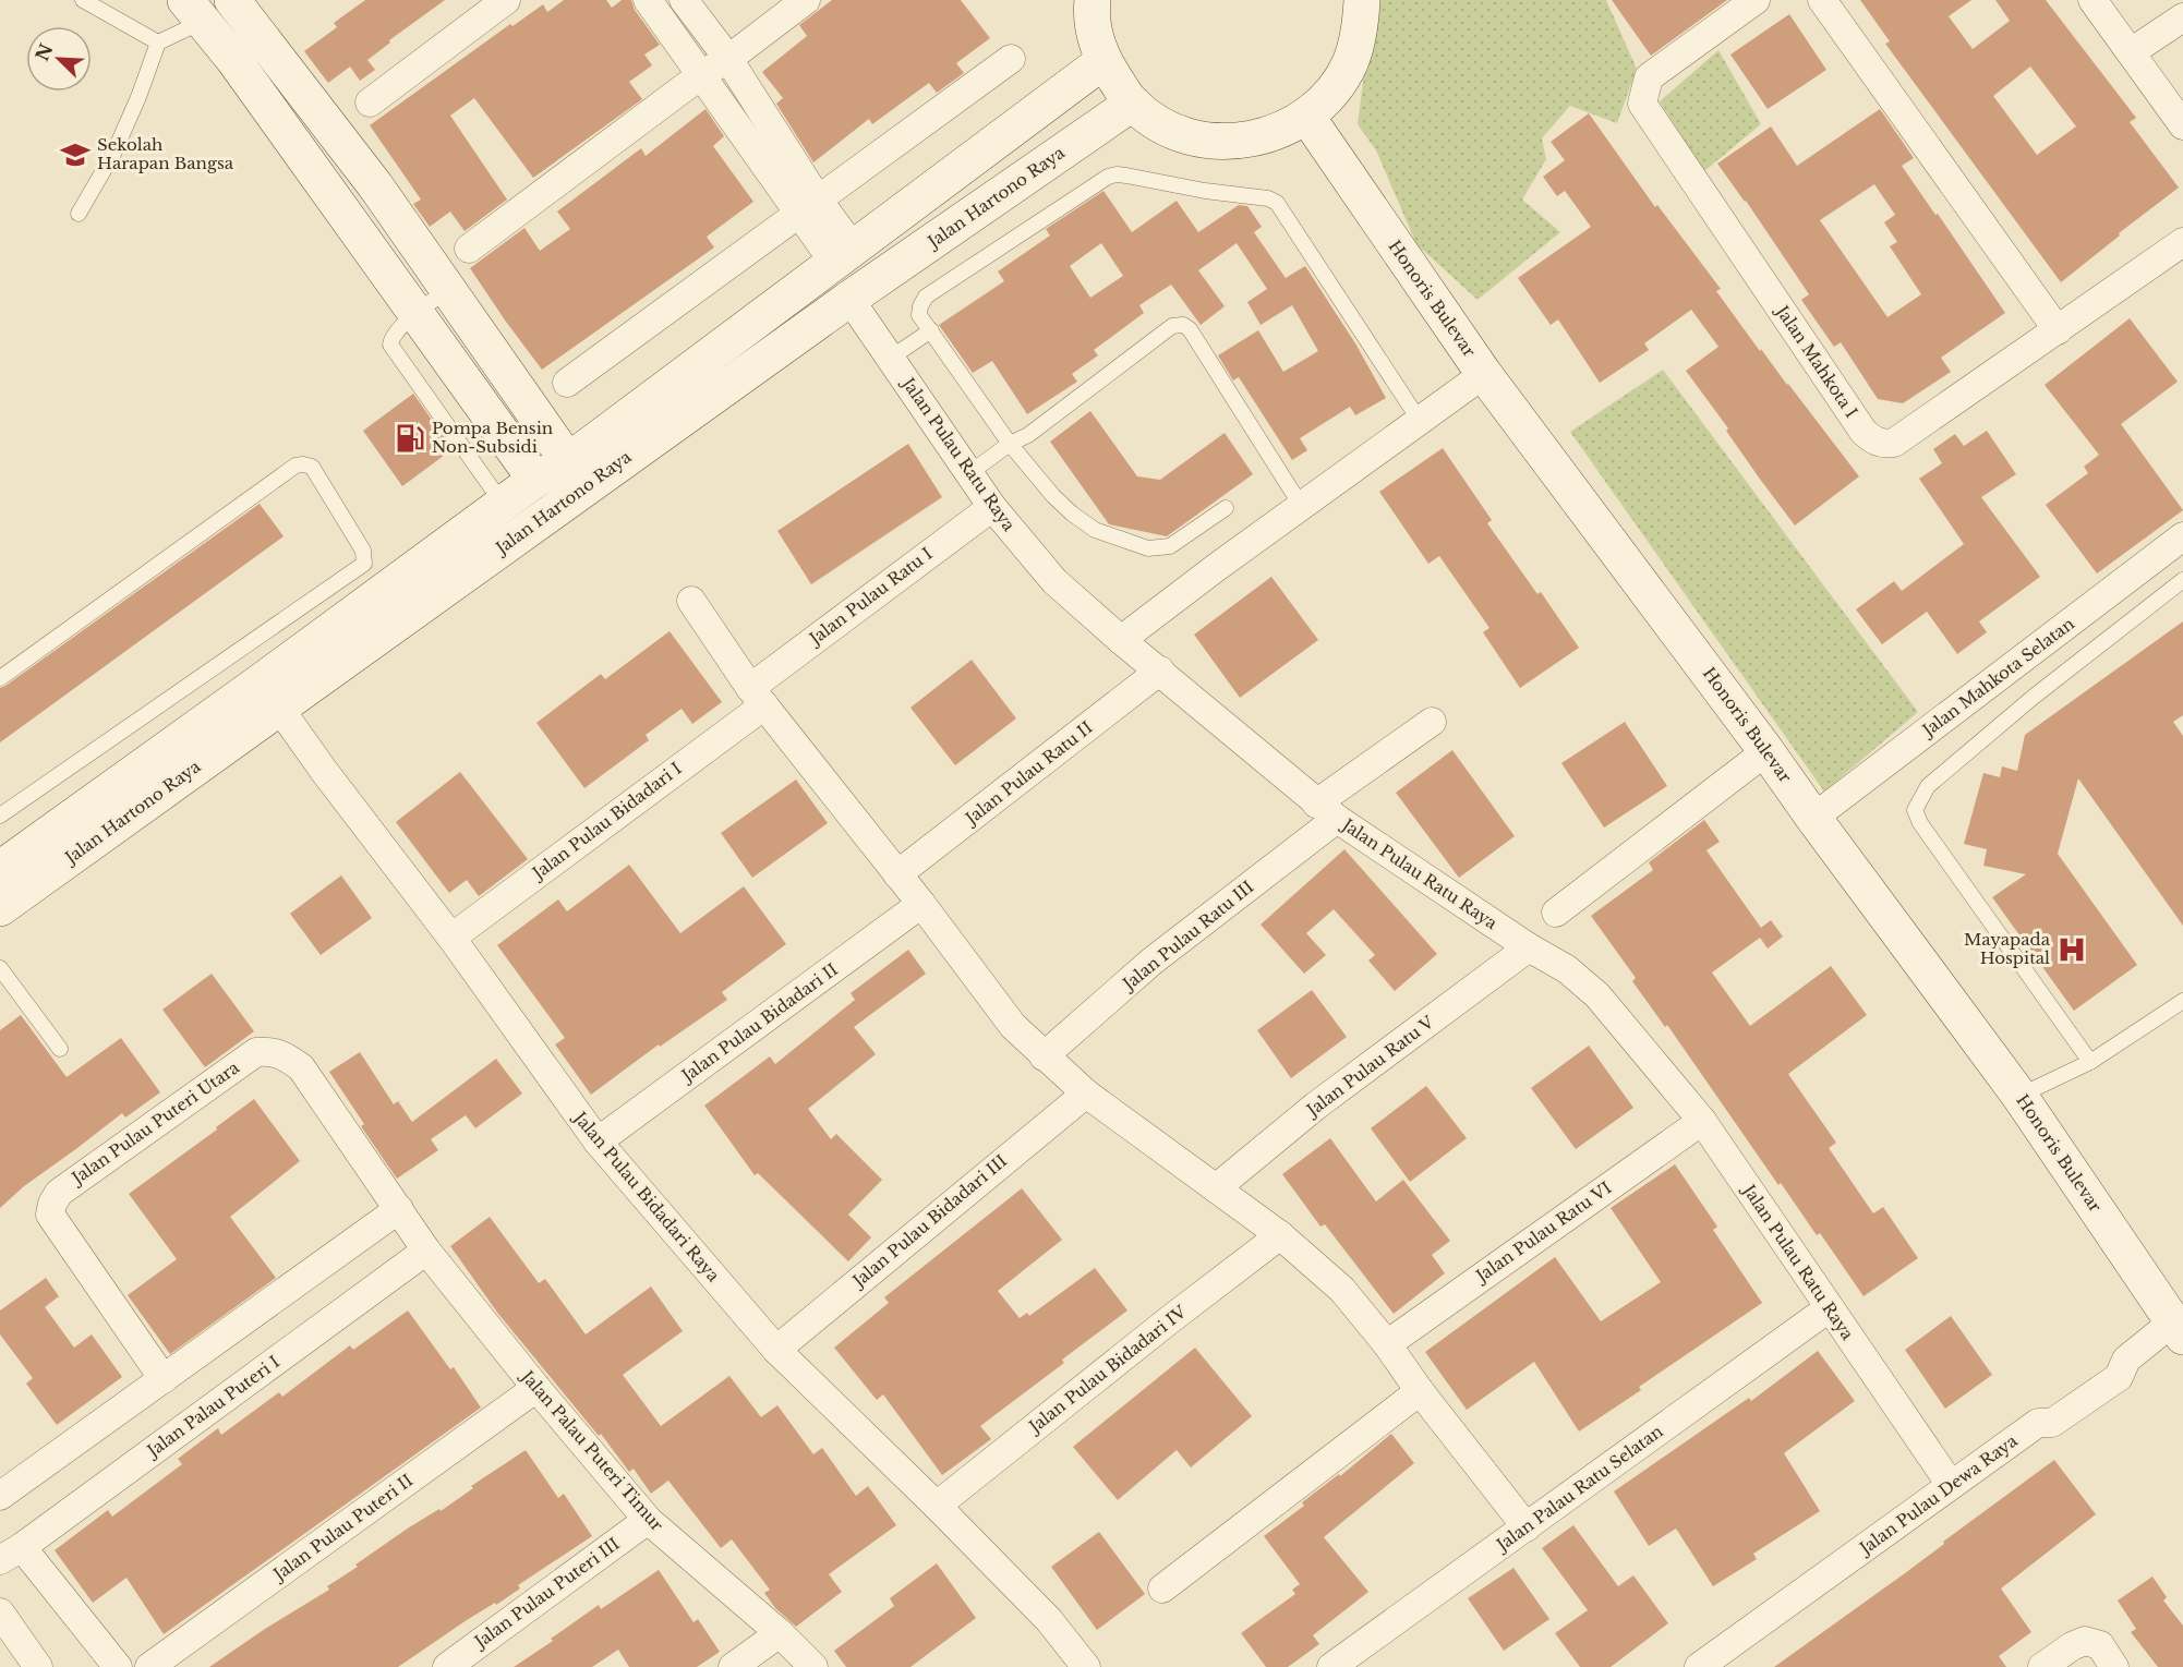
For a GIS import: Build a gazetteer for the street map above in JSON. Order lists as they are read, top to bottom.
{
  "streets": {
    "street": [
      "Jalan Hartono Raya",
      "Honoris Bulevar",
      "Jalan Mahkota I",
      "Jalan Pulau Ratu Raya",
      "Jalan Pulau Ratu I",
      "Jalan Mahkota Selatan",
      "Jalan Pulau Ratu II",
      "Jalan Pulau Bidadari I",
      "Jalan Pulau Ratu III",
      "Jalan Pulau Bidadari II",
      "Jalan Pulau Ratu V",
      "Jalan Pulau Puteri Utara",
      "Jalan Pulau Bidadari Raya",
      "Jalan Pulau Bidadari III",
      "Jalan Pulau Ratu VI",
      "Jalan Pulau Bidadari IV",
      "Jalan Palau Puteri I",
      "Jalan Palau Puteri Timur",
      "Jalan Palau Ratu Selatan",
      "Jalan Pulau Dewa Raya",
      "Jalan Pulau Puteri II",
      "Jalan Pulau Puteri III"
    ]
  },
  "crossings": [
    ["Jalan Hartono Raya", "Jalan Pulau Ratu Raya"],
    ["Jalan Hartono Raya", "Jalan Pulau Bidadari Raya"],
    ["Honoris Bulevar", "Jalan Mahkota Selatan"],
    ["Honoris Bulevar", "Jalan Pulau Dewa Raya"],
    ["Jalan Pulau Ratu Raya", "Jalan Pulau Ratu I"],
    ["Jalan Pulau Ratu Raya", "Jalan Pulau Ratu II"],
    ["Jalan Pulau Ratu Raya", "Jalan Pulau Ratu III"],
    ["Jalan Pulau Ratu Raya", "Jalan Pulau Ratu V"],
    ["Jalan Pulau Ratu Raya", "Jalan Pulau Ratu VI"],
    ["Jalan Pulau Ratu Raya", "Jalan Palau Ratu Selatan"],
    ["Jalan Pulau Ratu Raya", "Jalan Pulau Dewa Raya"],
    ["Jalan Pulau Ratu I", "Jalan Pulau Bidadari I"],
    ["Jalan Pulau Bidadari I", "Jalan Pulau Bidadari Raya"],
    ["Jalan Pulau Bidadari II", "Jalan Pulau Bidadari Raya"],
    ["Jalan Pulau Puteri Utara", "Jalan Palau Puteri Timur"],
    ["Jalan Pulau Bidadari Raya", "Jalan Pulau Bidadari III"],
    ["Jalan Pulau Bidadari Raya", "Jalan Pulau Bidadari IV"],
    ["Jalan Palau Puteri I", "Jalan Palau Puteri Timur"],
    ["Jalan Palau Puteri Timur", "Jalan Pulau Puteri II"],
    ["Jalan Palau Puteri Timur", "Jalan Pulau Puteri III"]
  ],
  "places": {
    "school or university": ["Sekolah Harapan Bangsa"],
    "fuel station": ["Pompa Bensin Non-Subsidi"],
    "hospital": ["Mayapada Hospital"]
  },
  "north": "top left"
}
